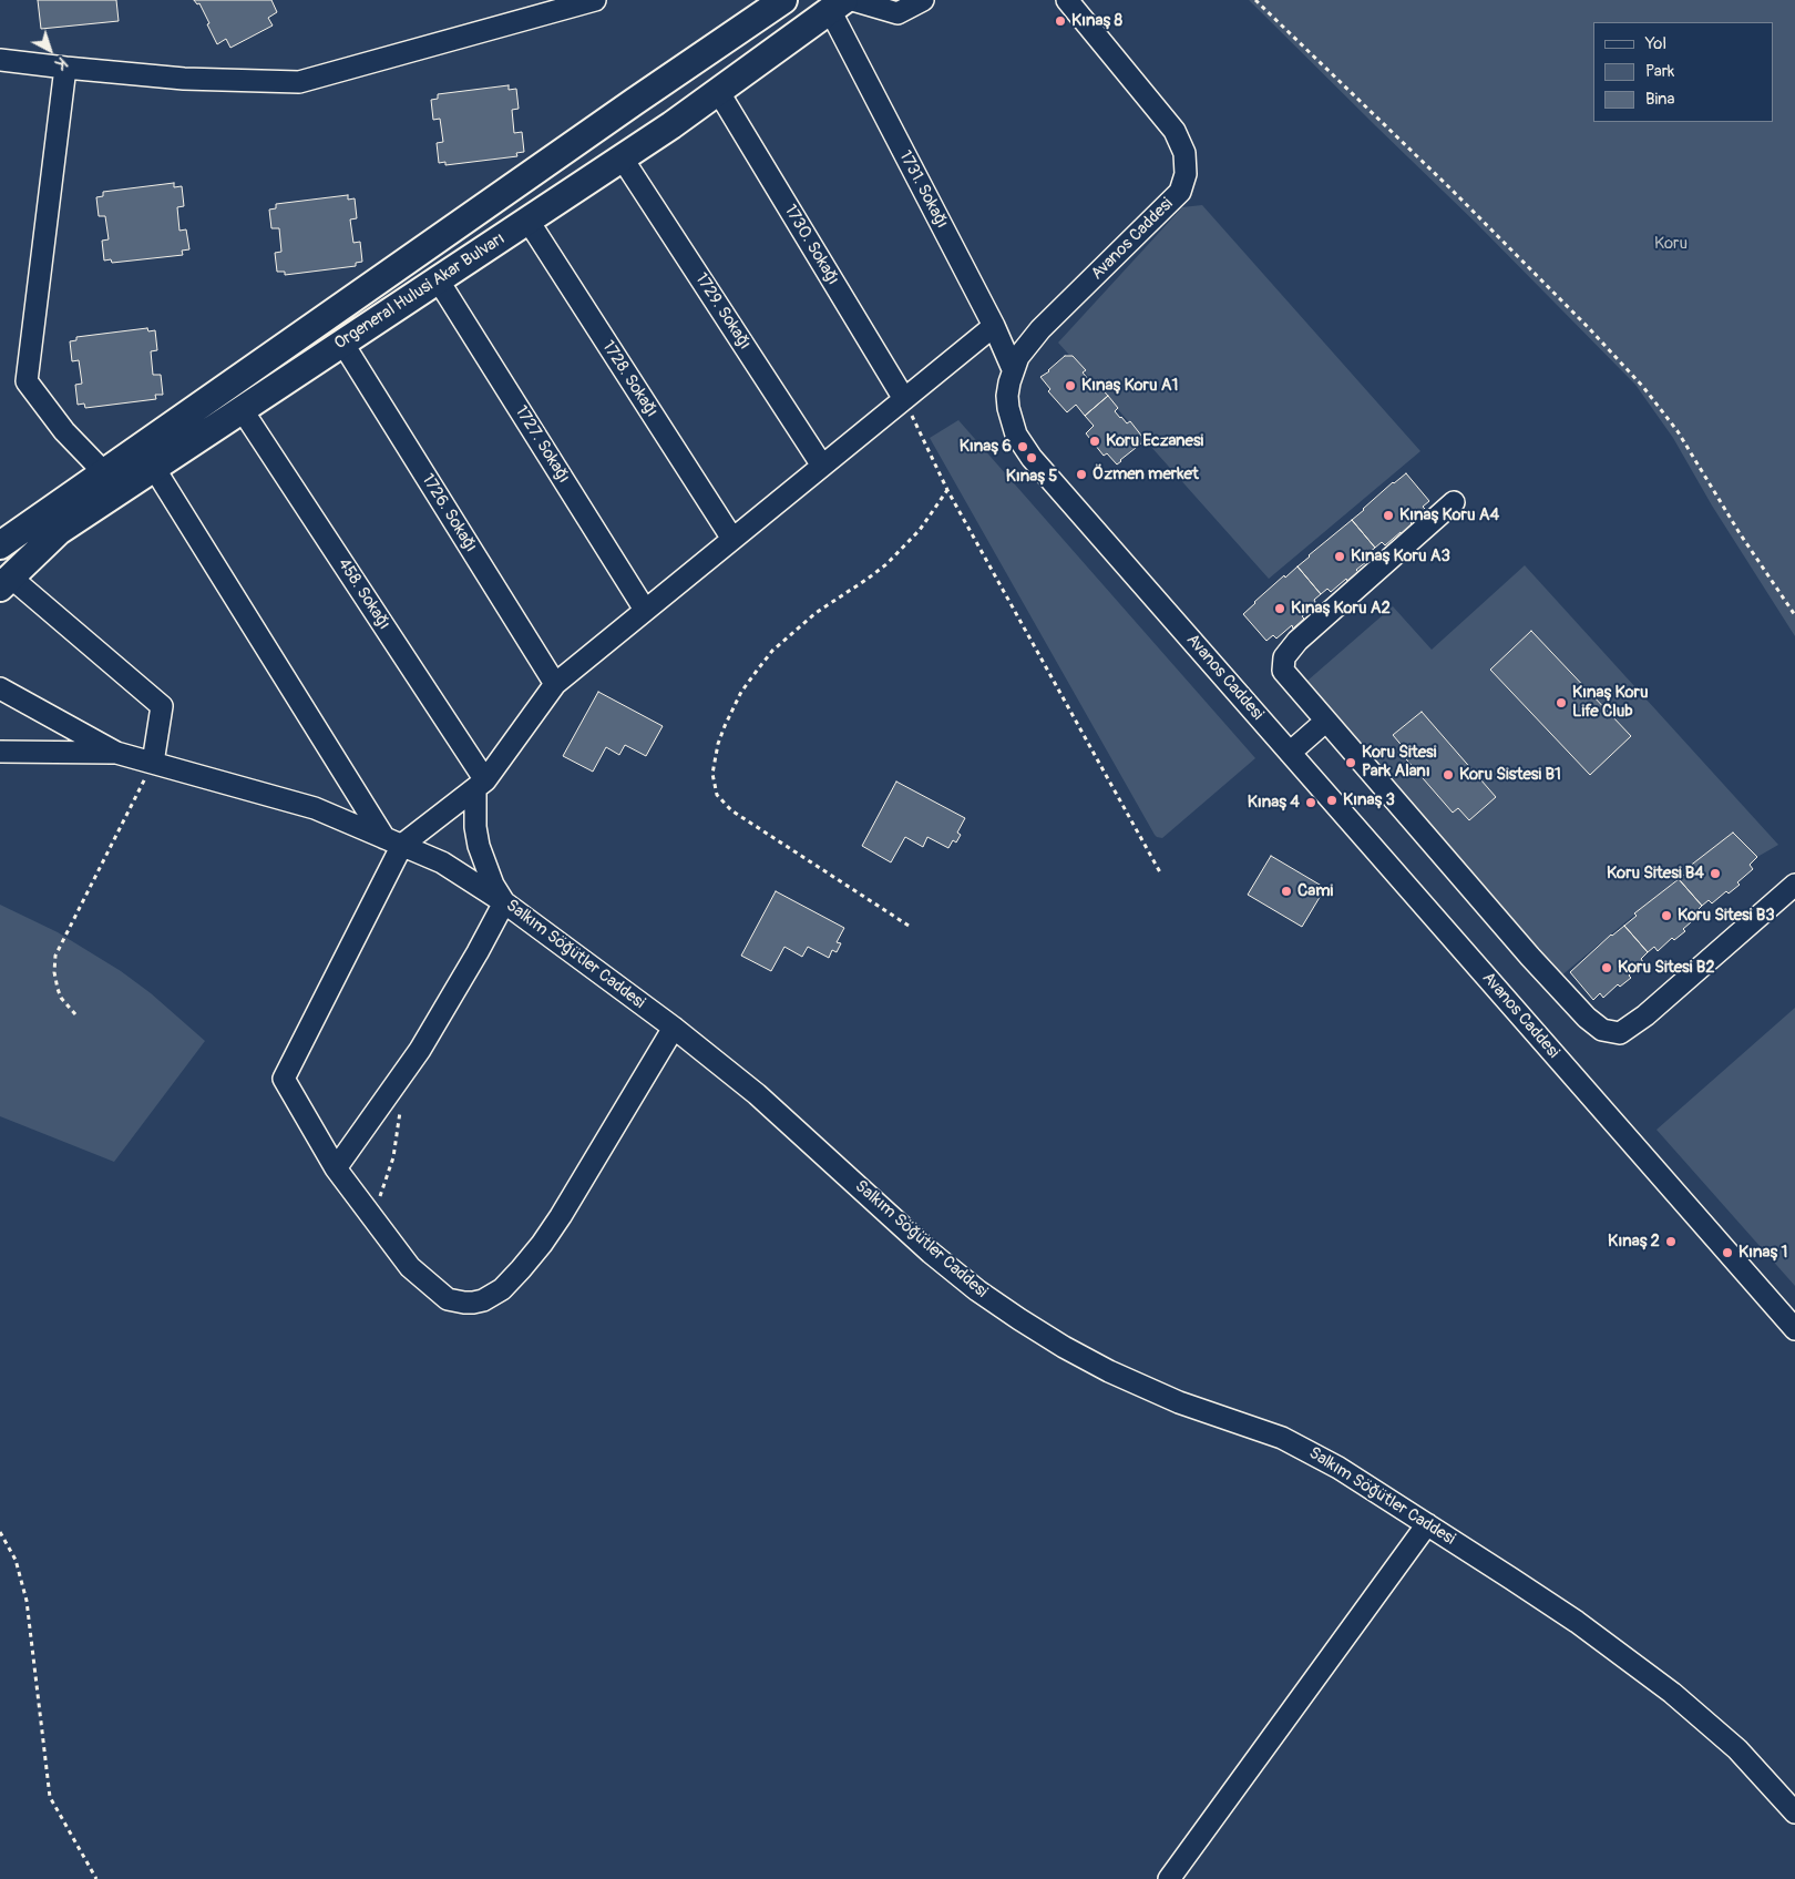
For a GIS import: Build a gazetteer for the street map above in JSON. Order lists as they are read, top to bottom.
{
  "streets": {
    "main road": ["Orgeneral Hulusi Akar Bulvarı"],
    "street": [
      "1731. Sokağı",
      "Avanos Caddesi",
      "1730. Sokağı",
      "1729. Sokağı",
      "1728. Sokağı",
      "1727. Sokağı",
      "1726. Sokağı",
      "458. Sokağı",
      "Salkım Söğütler Caddesi"
    ]
  },
  "crossings": [
    ["1731. Sokağı", "Avanos Caddesi"],
    ["1731. Sokağı", "Orgeneral Hulusi Akar Bulvarı"],
    ["1730. Sokağı", "Orgeneral Hulusi Akar Bulvarı"],
    ["Orgeneral Hulusi Akar Bulvarı", "1729. Sokağı"],
    ["Orgeneral Hulusi Akar Bulvarı", "1728. Sokağı"],
    ["Orgeneral Hulusi Akar Bulvarı", "1727. Sokağı"],
    ["Orgeneral Hulusi Akar Bulvarı", "1726. Sokağı"],
    ["Orgeneral Hulusi Akar Bulvarı", "458. Sokağı"]
  ],
  "parks": ["Koru"],
  "places": [
    "Kınaş 8",
    "Kınaş Koru A1",
    "Koru Eczanesi",
    "Kınaş 6",
    "Kınaş 5",
    "Özmen merket",
    "Kınaş Koru A4",
    "Kınaş Koru A3",
    "Kınaş Koru A2",
    "Kınaş Koru Life Club",
    "Koru Sitesi Park Alanı",
    "Koru Sistesi B1",
    "Kınaş 3",
    "Kınaş 4",
    "Koru Sitesi B4",
    "Cami",
    "Koru Sitesi B3",
    "Koru Sitesi B2",
    "Kınaş 2",
    "Kınaş 1"
  ],
  "legend": ["Yol", "Park", "Bina"],
  "north": "bottom right"
}
